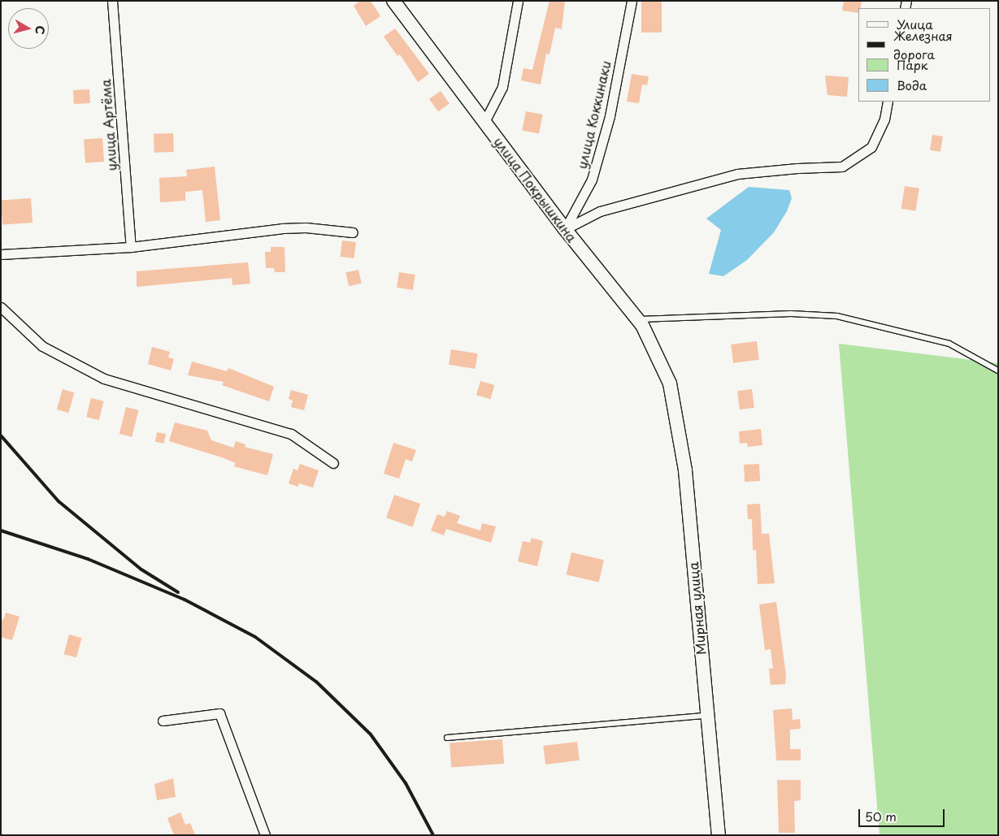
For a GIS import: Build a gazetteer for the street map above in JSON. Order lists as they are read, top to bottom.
{
  "streets": {
    "street": [
      "улица Коккинаки",
      "улица Артёма",
      "улица Покрышкина",
      "Мирная улица"
    ]
  },
  "crossings": [
    ["улица Коккинаки", "улица Покрышкина"],
    ["улица Покрышкина", "Мирная улица"]
  ],
  "legend": [
    "Улица",
    "Железная дорога",
    "Парк",
    "Вода"
  ],
  "scale_bar": "50 m",
  "north": "right"
}
